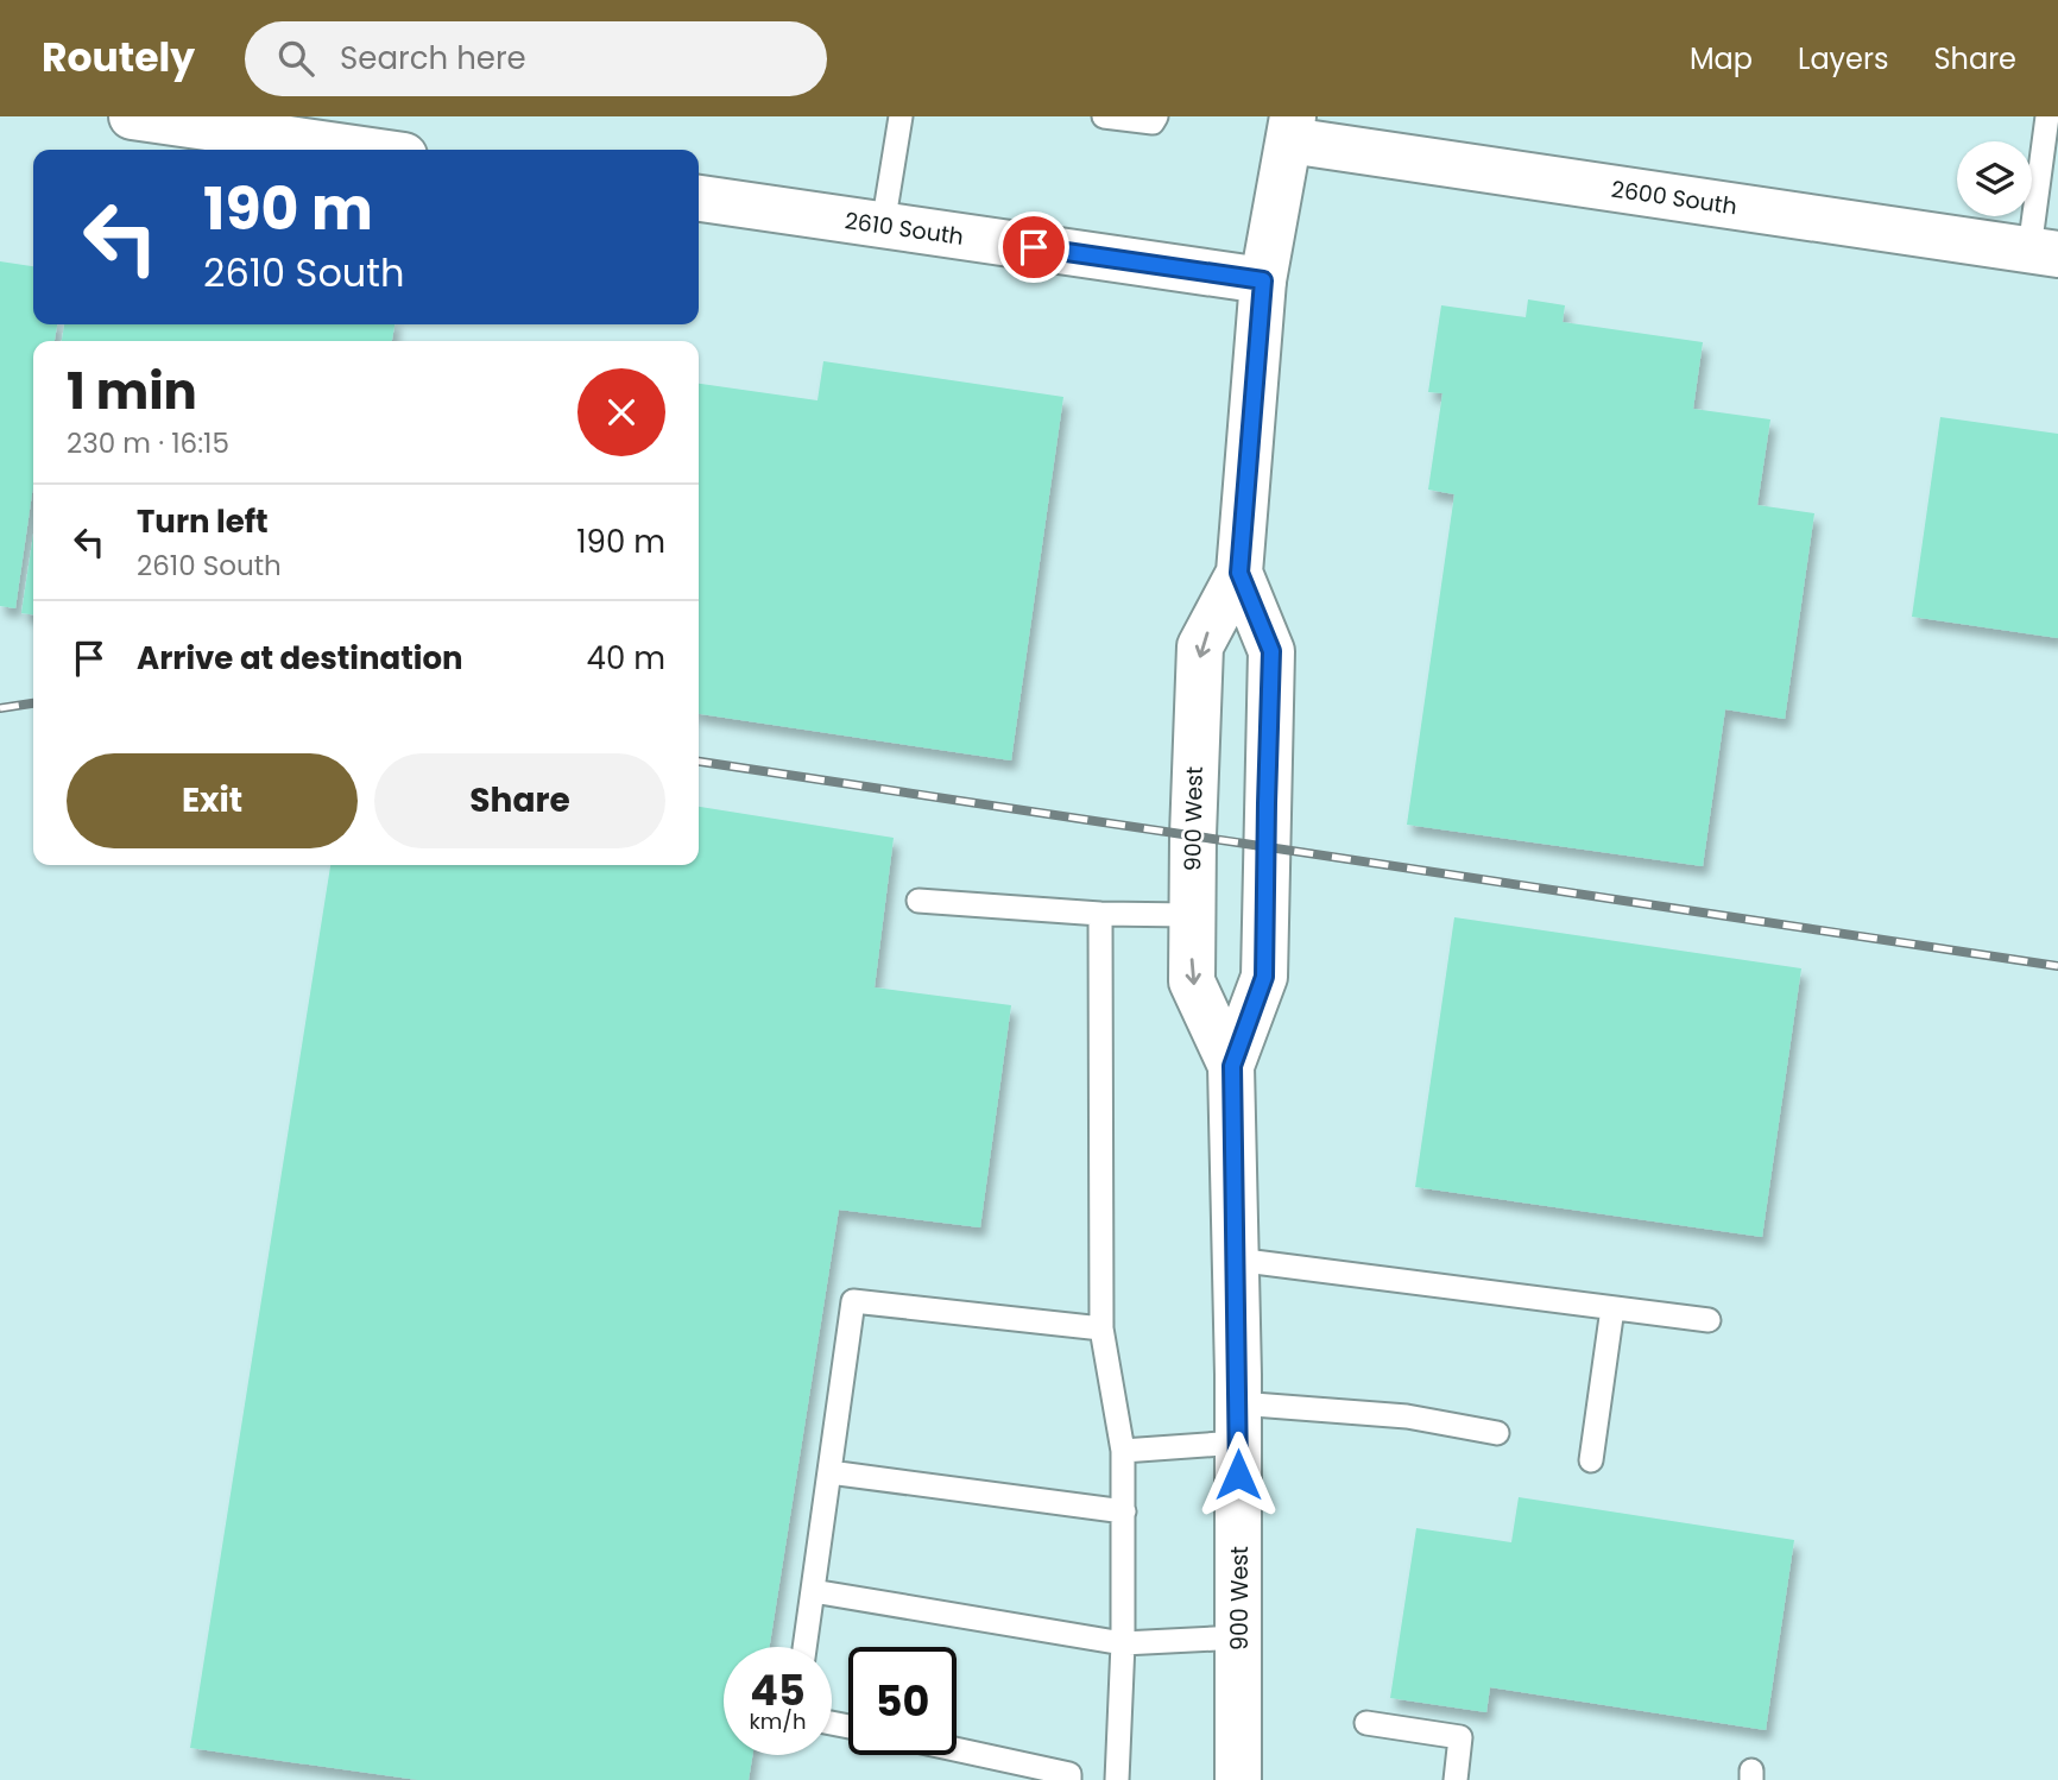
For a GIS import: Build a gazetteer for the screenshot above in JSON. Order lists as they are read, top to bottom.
{
  "streets": {
    "main road": ["2600 South", "2610 South", "900 West"]
  },
  "crossings": [
    ["2600 South", "900 West"],
    ["2610 South", "900 West"]
  ],
  "page": {
    "header": "Routely",
    "search": "Search here",
    "nav": ["Map", "Layers", "Share"],
    "turn": ["190 m", "2610 South"],
    "heading": ["1 min", "230 m · 16:15"],
    "list": [
      {
        "name": "Turn left",
        "note": "2610 South",
        "value": "190 m"
      },
      {
        "name": "Arrive at destination",
        "value": "40 m"
      }
    ],
    "buttons": ["Exit", "Share"],
    "speed": "45 km/h",
    "limit": "50"
  }
}
